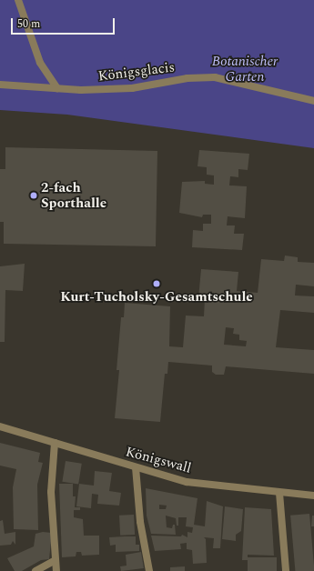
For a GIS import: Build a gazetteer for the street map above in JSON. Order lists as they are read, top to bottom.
{
  "streets": {
    "street": ["Königsglacis", "Königswall"]
  },
  "parks": ["Botanischer Garten"],
  "places": ["2-fach Sporthalle", "Kurt-Tucholsky-Gesamtschule"],
  "scale_bar": "50 m"
}
